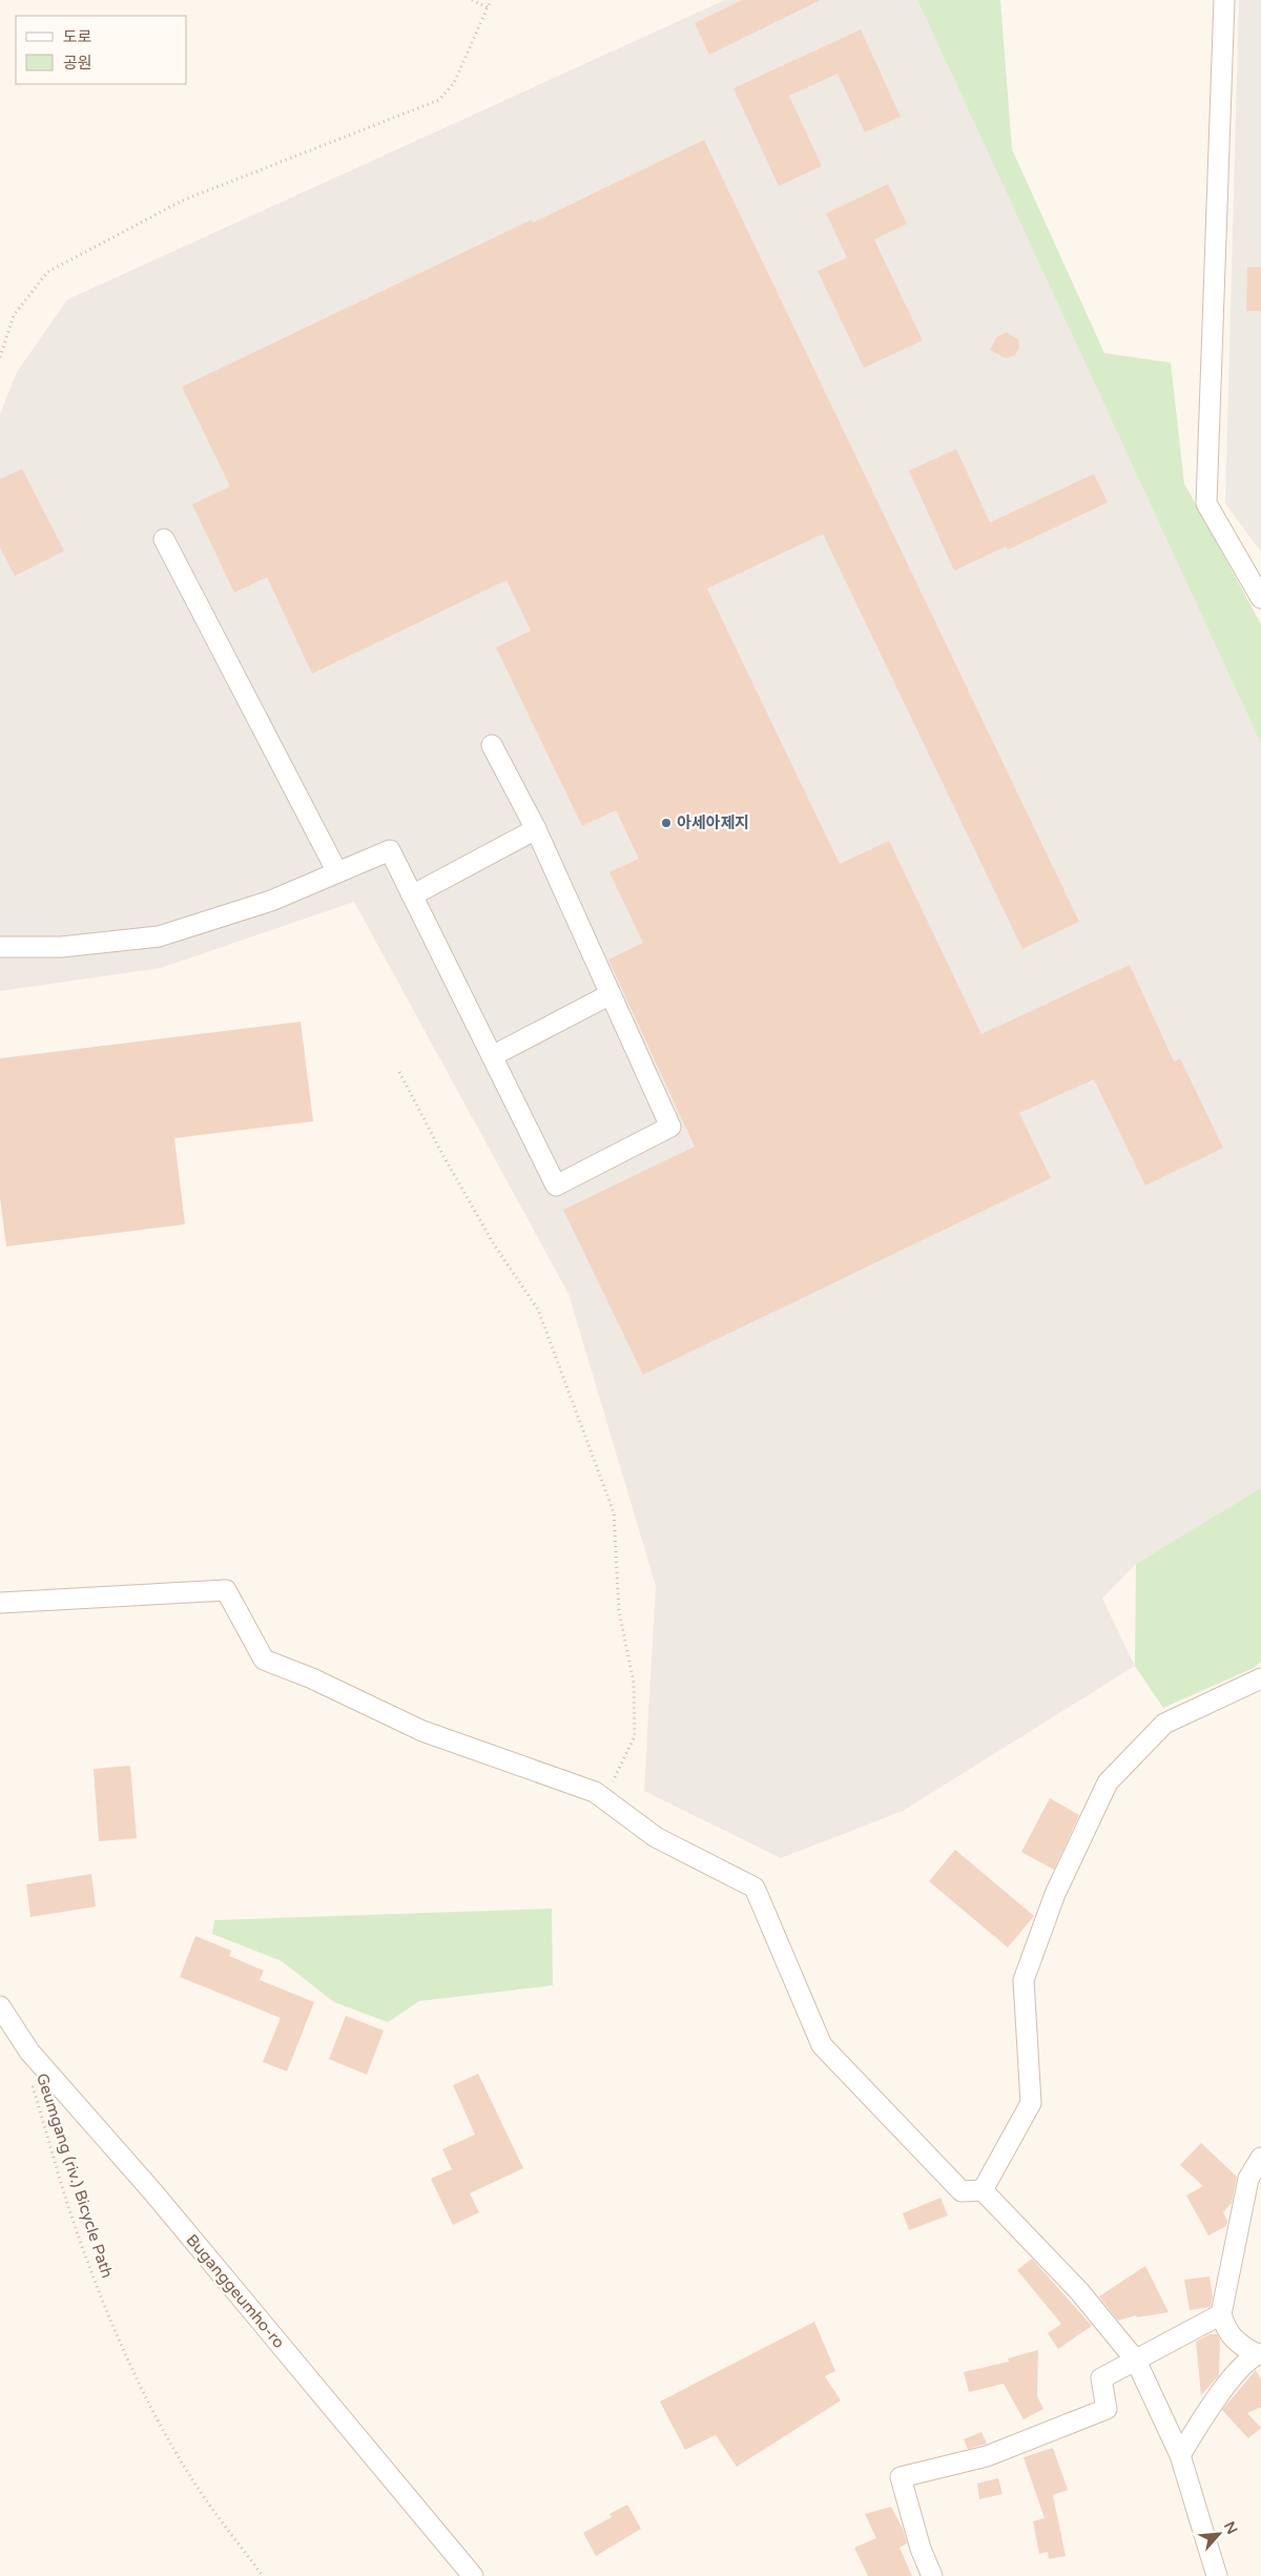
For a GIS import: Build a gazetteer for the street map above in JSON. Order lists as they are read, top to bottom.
{
  "streets": {
    "street": ["Buganggeumho-ro"],
    "path": ["Geumgang (riv.) Bicycle Path"]
  },
  "places": ["아세아제지"],
  "legend": ["도로", "공원"],
  "north": "top right"
}
